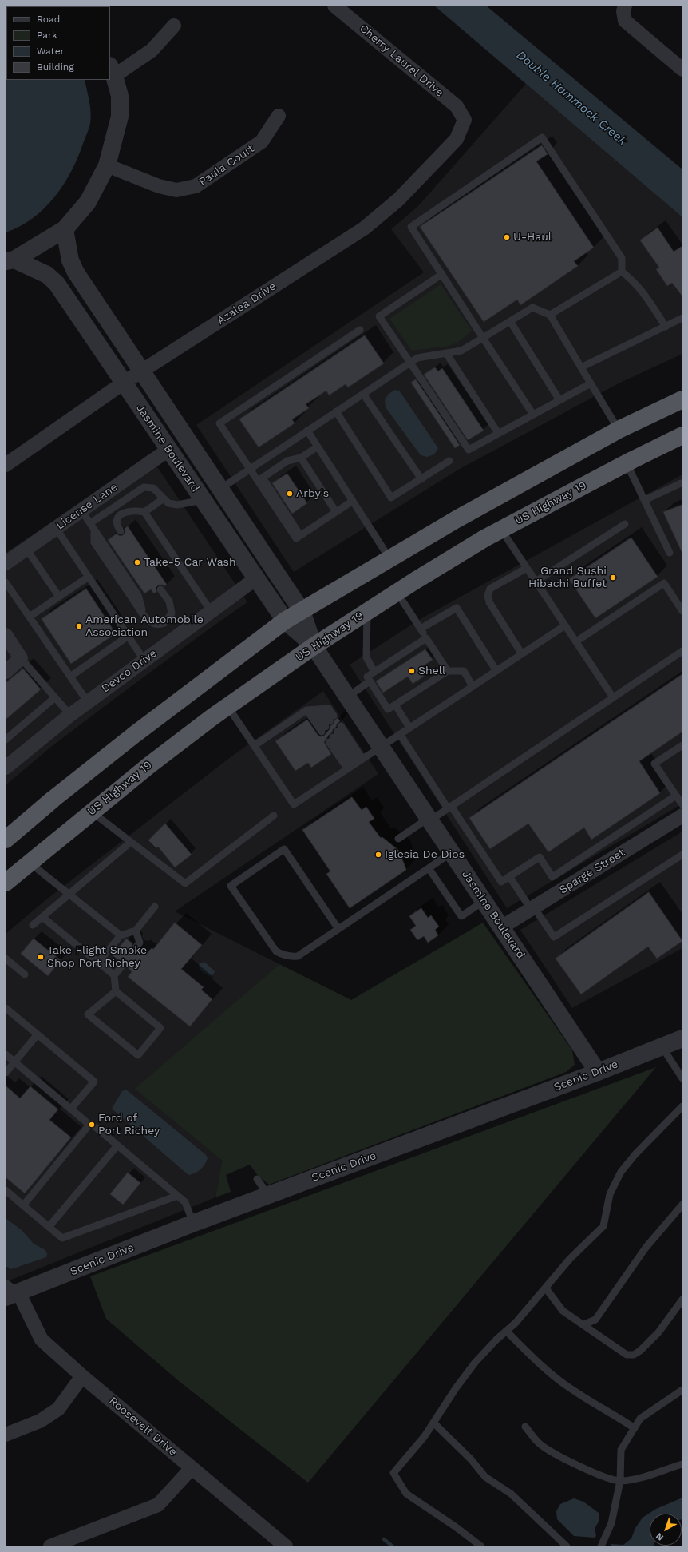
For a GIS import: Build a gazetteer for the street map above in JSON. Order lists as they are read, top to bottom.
{
  "streets": {
    "highway": ["US Highway 19"],
    "street": [
      "Cherry Laurel Drive",
      "Paula Court",
      "Azalea Drive",
      "Jasmine Boulevard",
      "License Lane",
      "Devco Drive",
      "Sparge Street",
      "Scenic Drive",
      "Roosevelt Drive"
    ]
  },
  "crossings": [
    ["Cherry Laurel Drive", "Azalea Drive"],
    ["Paula Court", "Jasmine Boulevard"],
    ["Azalea Drive", "Jasmine Boulevard"],
    ["Jasmine Boulevard", "US Highway 19"],
    ["Jasmine Boulevard", "License Lane"],
    ["Jasmine Boulevard", "Devco Drive"],
    ["Jasmine Boulevard", "Sparge Street"],
    ["Jasmine Boulevard", "Scenic Drive"],
    ["Scenic Drive", "Roosevelt Drive"]
  ],
  "water": ["Double Hammock Creek"],
  "places": [
    "U-Haul",
    "Arby's",
    "Take-5 Car Wash",
    "Grand Sushi Hibachi Buffet",
    "American Automobile Association",
    "Shell",
    "Iglesia De Dios",
    "Take Flight Smoke Shop Port Richey",
    "Ford of Port Richey"
  ],
  "legend": [
    "Road",
    "Park",
    "Water",
    "Building"
  ],
  "north": "bottom left"
}
